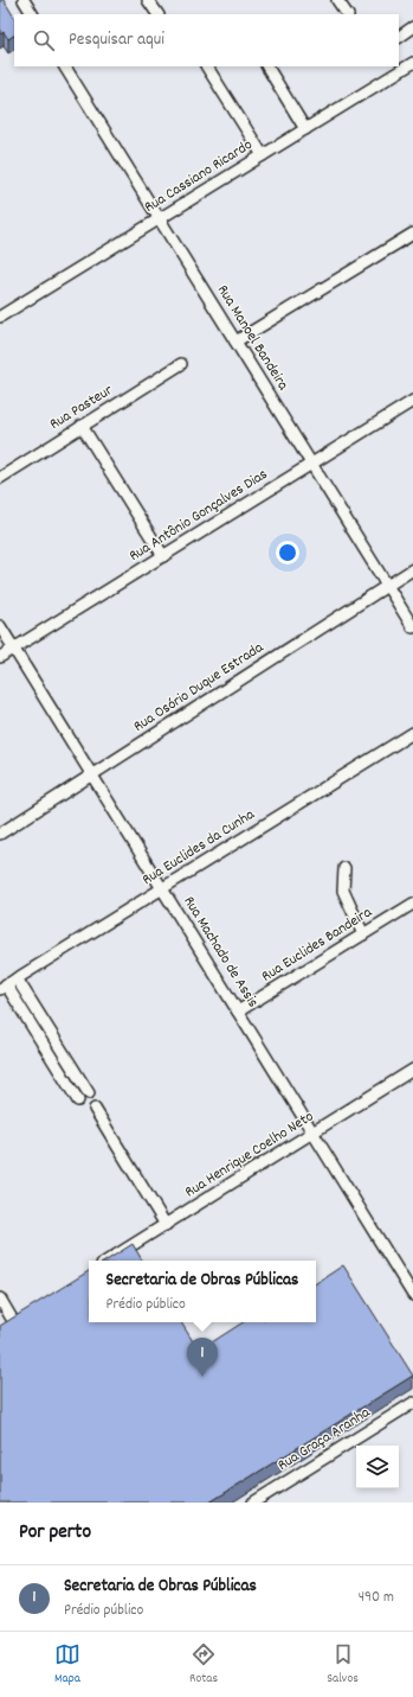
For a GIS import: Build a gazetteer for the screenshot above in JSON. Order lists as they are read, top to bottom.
{
  "streets": {
    "street": [
      "Rua Cassiano Ricardo",
      "Rua Manoel Bandeira",
      "Rua Pasteur",
      "Rua Antônio Gonçalves Dias",
      "Rua Osório Duque Estrada",
      "Rua Euclides da Cunha",
      "Rua Euclides Bandeira",
      "Rua Machado de Assis",
      "Rua Henrique Coelho Neto",
      "Rua Graça Aranha"
    ]
  },
  "crossings": [
    ["Rua Cassiano Ricardo", "Rua Manoel Bandeira"],
    ["Rua Manoel Bandeira", "Rua Antônio Gonçalves Dias"],
    ["Rua Manoel Bandeira", "Rua Osório Duque Estrada"],
    ["Rua Antônio Gonçalves Dias", "Rua Machado de Assis"],
    ["Rua Osório Duque Estrada", "Rua Machado de Assis"],
    ["Rua Euclides da Cunha", "Rua Machado de Assis"],
    ["Rua Euclides Bandeira", "Rua Machado de Assis"],
    ["Rua Machado de Assis", "Rua Henrique Coelho Neto"]
  ],
  "page": {
    "search": "Pesquisar aqui",
    "popup": ["Secretaria de Obras Públicas", "Prédio público"],
    "pins": "1",
    "heading": "Por perto",
    "list": [
      {
        "mark": "1",
        "name": "Secretaria de Obras Públicas",
        "note": "Prédio público",
        "value": "490 m"
      }
    ],
    "nav": ["Mapa", "Rotas", "Salvos"]
  }
}
